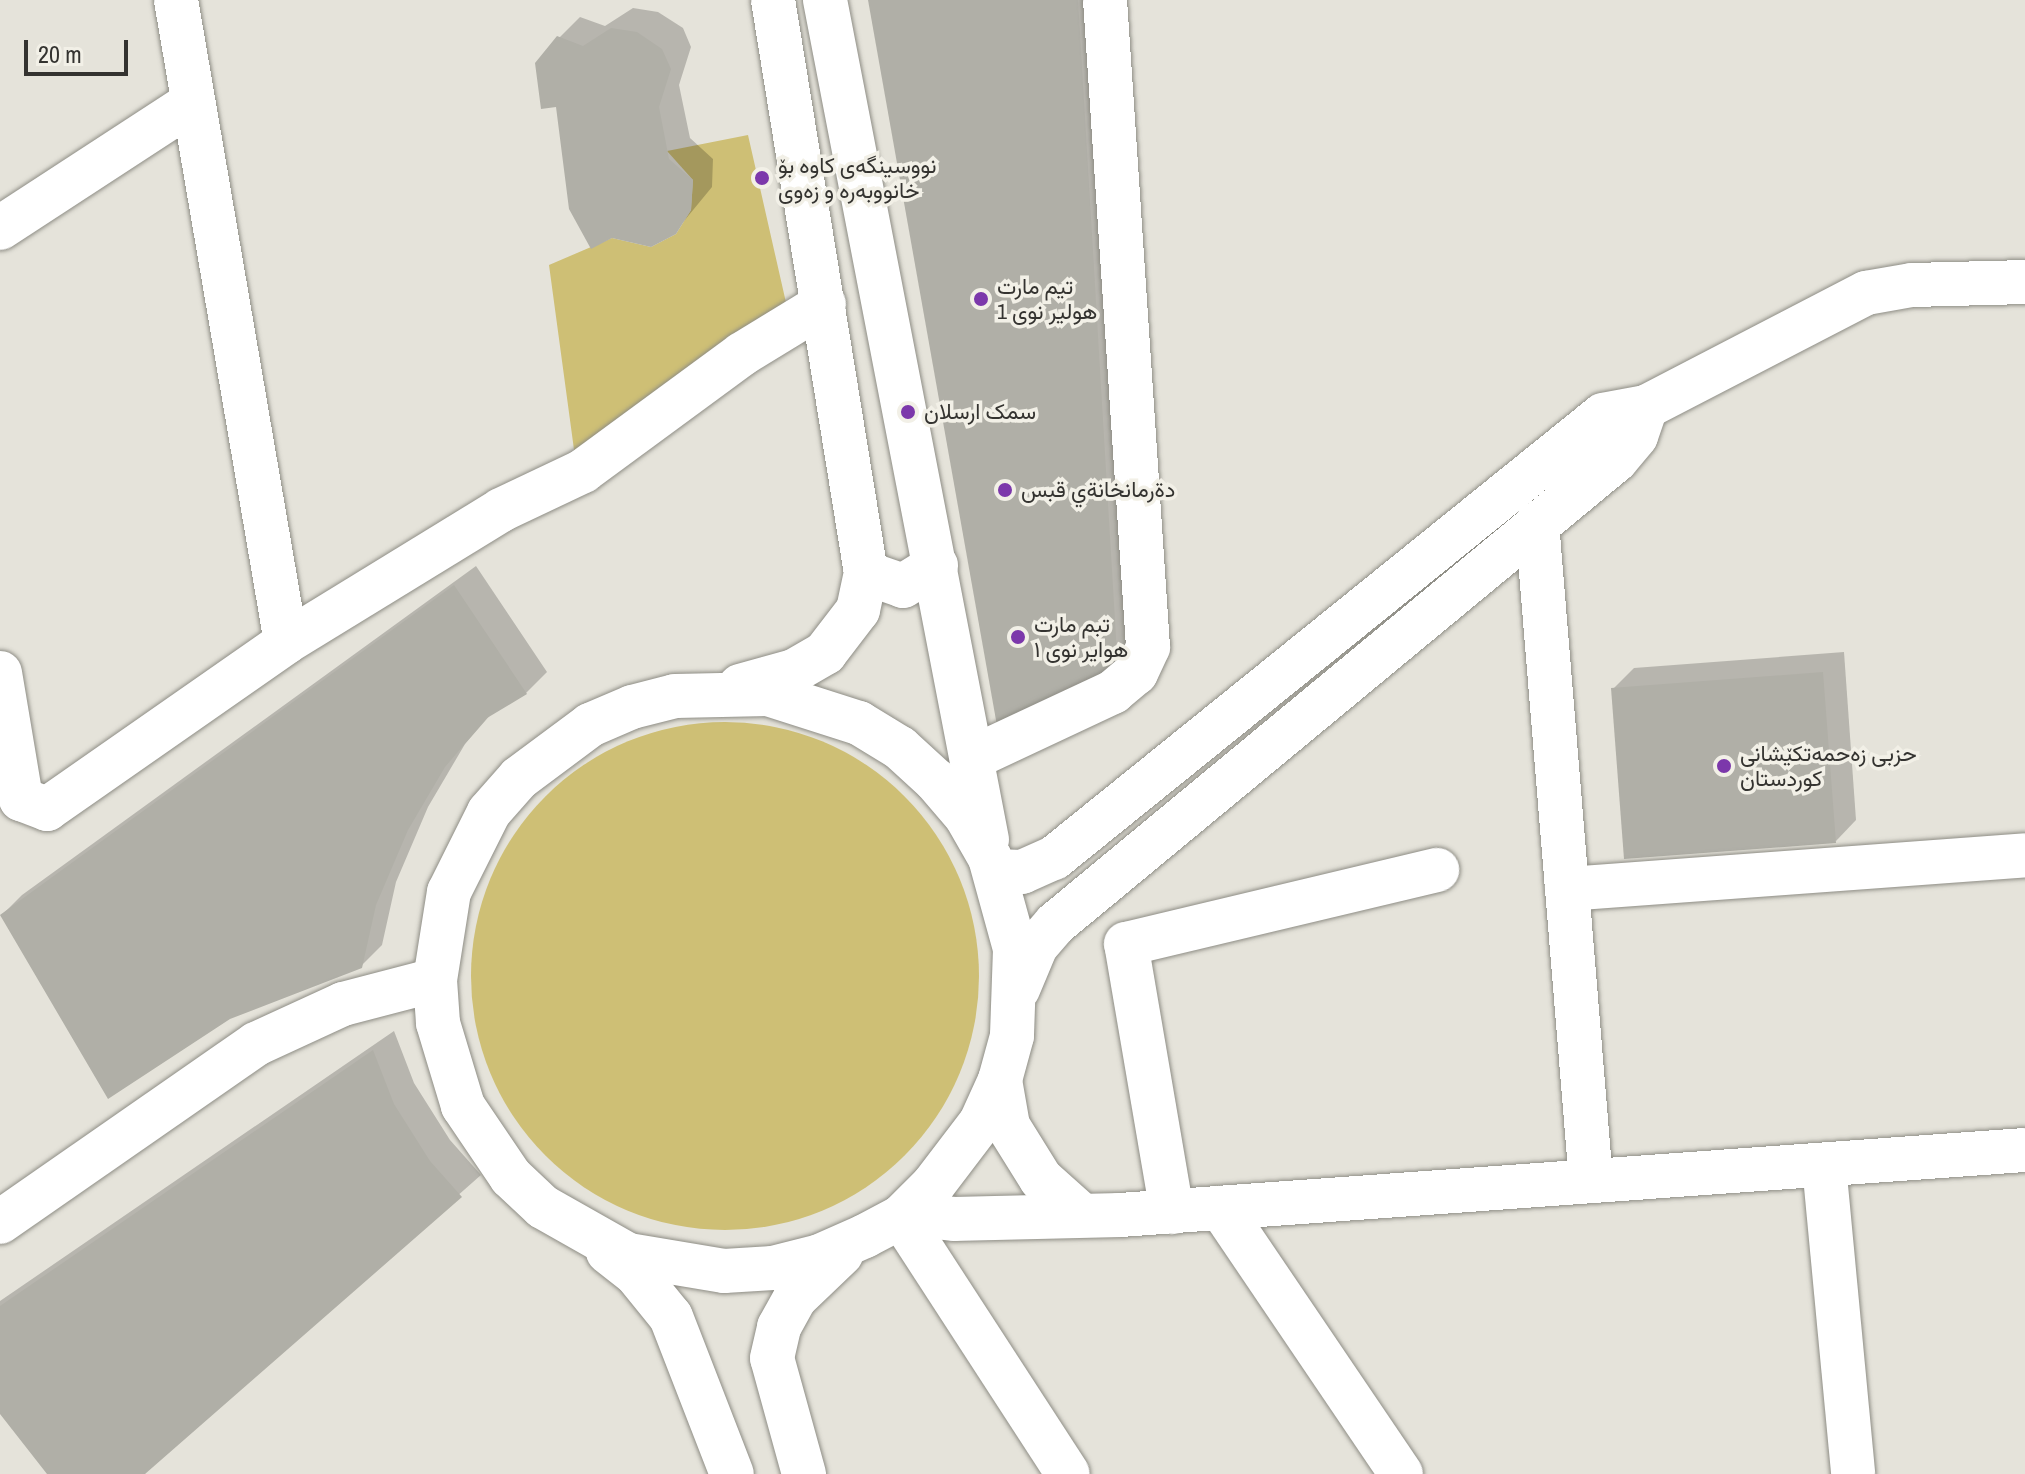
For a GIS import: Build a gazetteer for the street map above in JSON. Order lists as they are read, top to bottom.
{
  "places": [
    "نووسینگەی کاوە بۆ خانووبەرە و زەوی",
    "تيم مارت هولير نوى 1",
    "سمک ارسلان",
    "دةرمانخانةي قبس",
    "تبم مارت هواير نوى ١",
    "حزبی زه‌حمه‌تكێشانی كوردستان"
  ],
  "scale_bar": "20 m"
}
